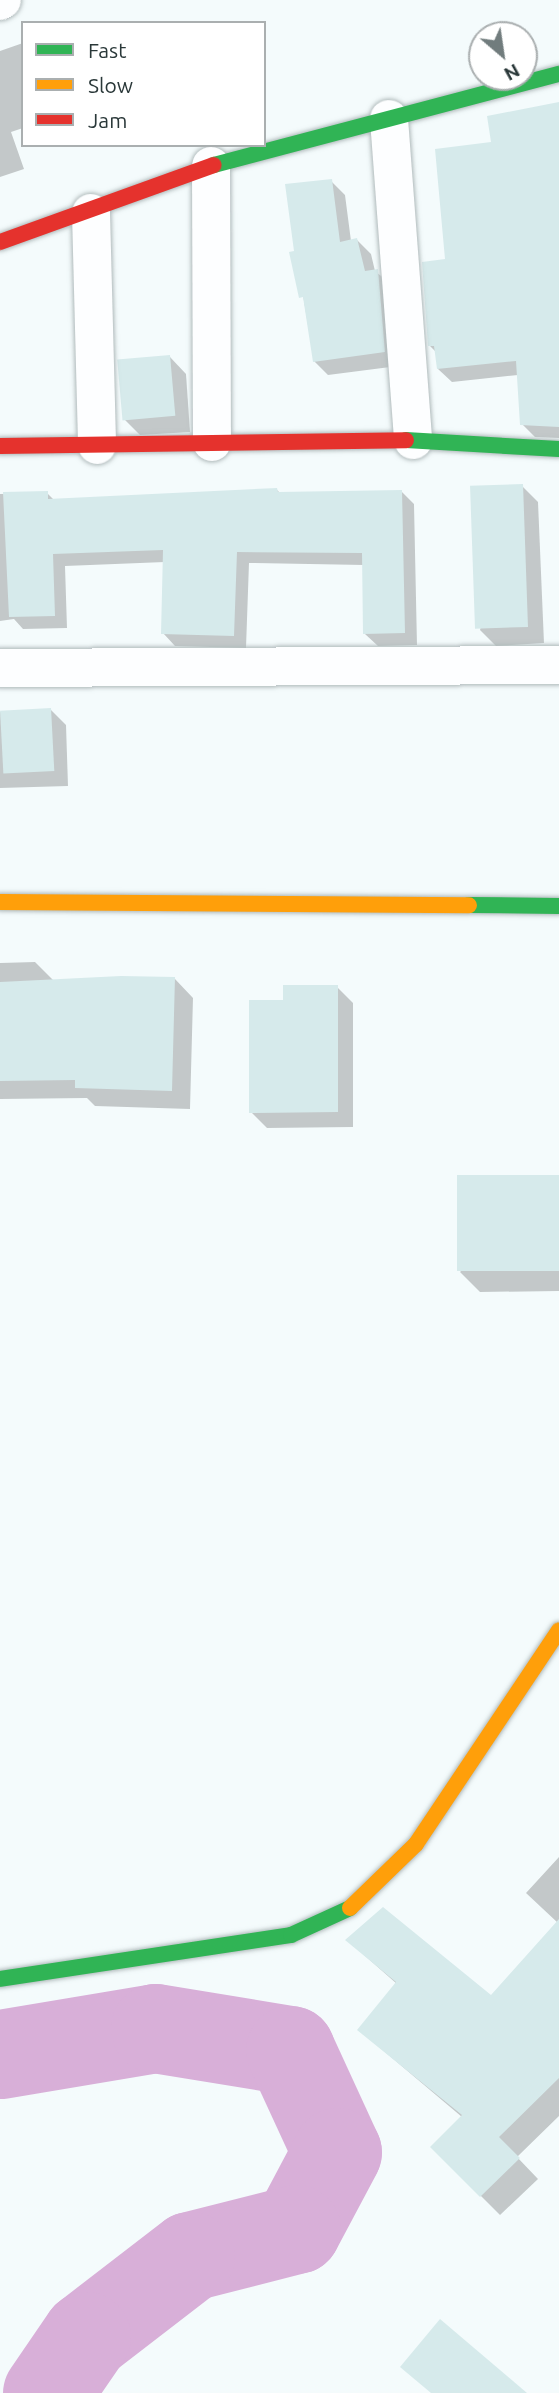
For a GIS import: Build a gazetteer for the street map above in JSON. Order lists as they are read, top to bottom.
{
  "legend": ["Fast", "Slow", "Jam"],
  "north": "bottom right"
}
